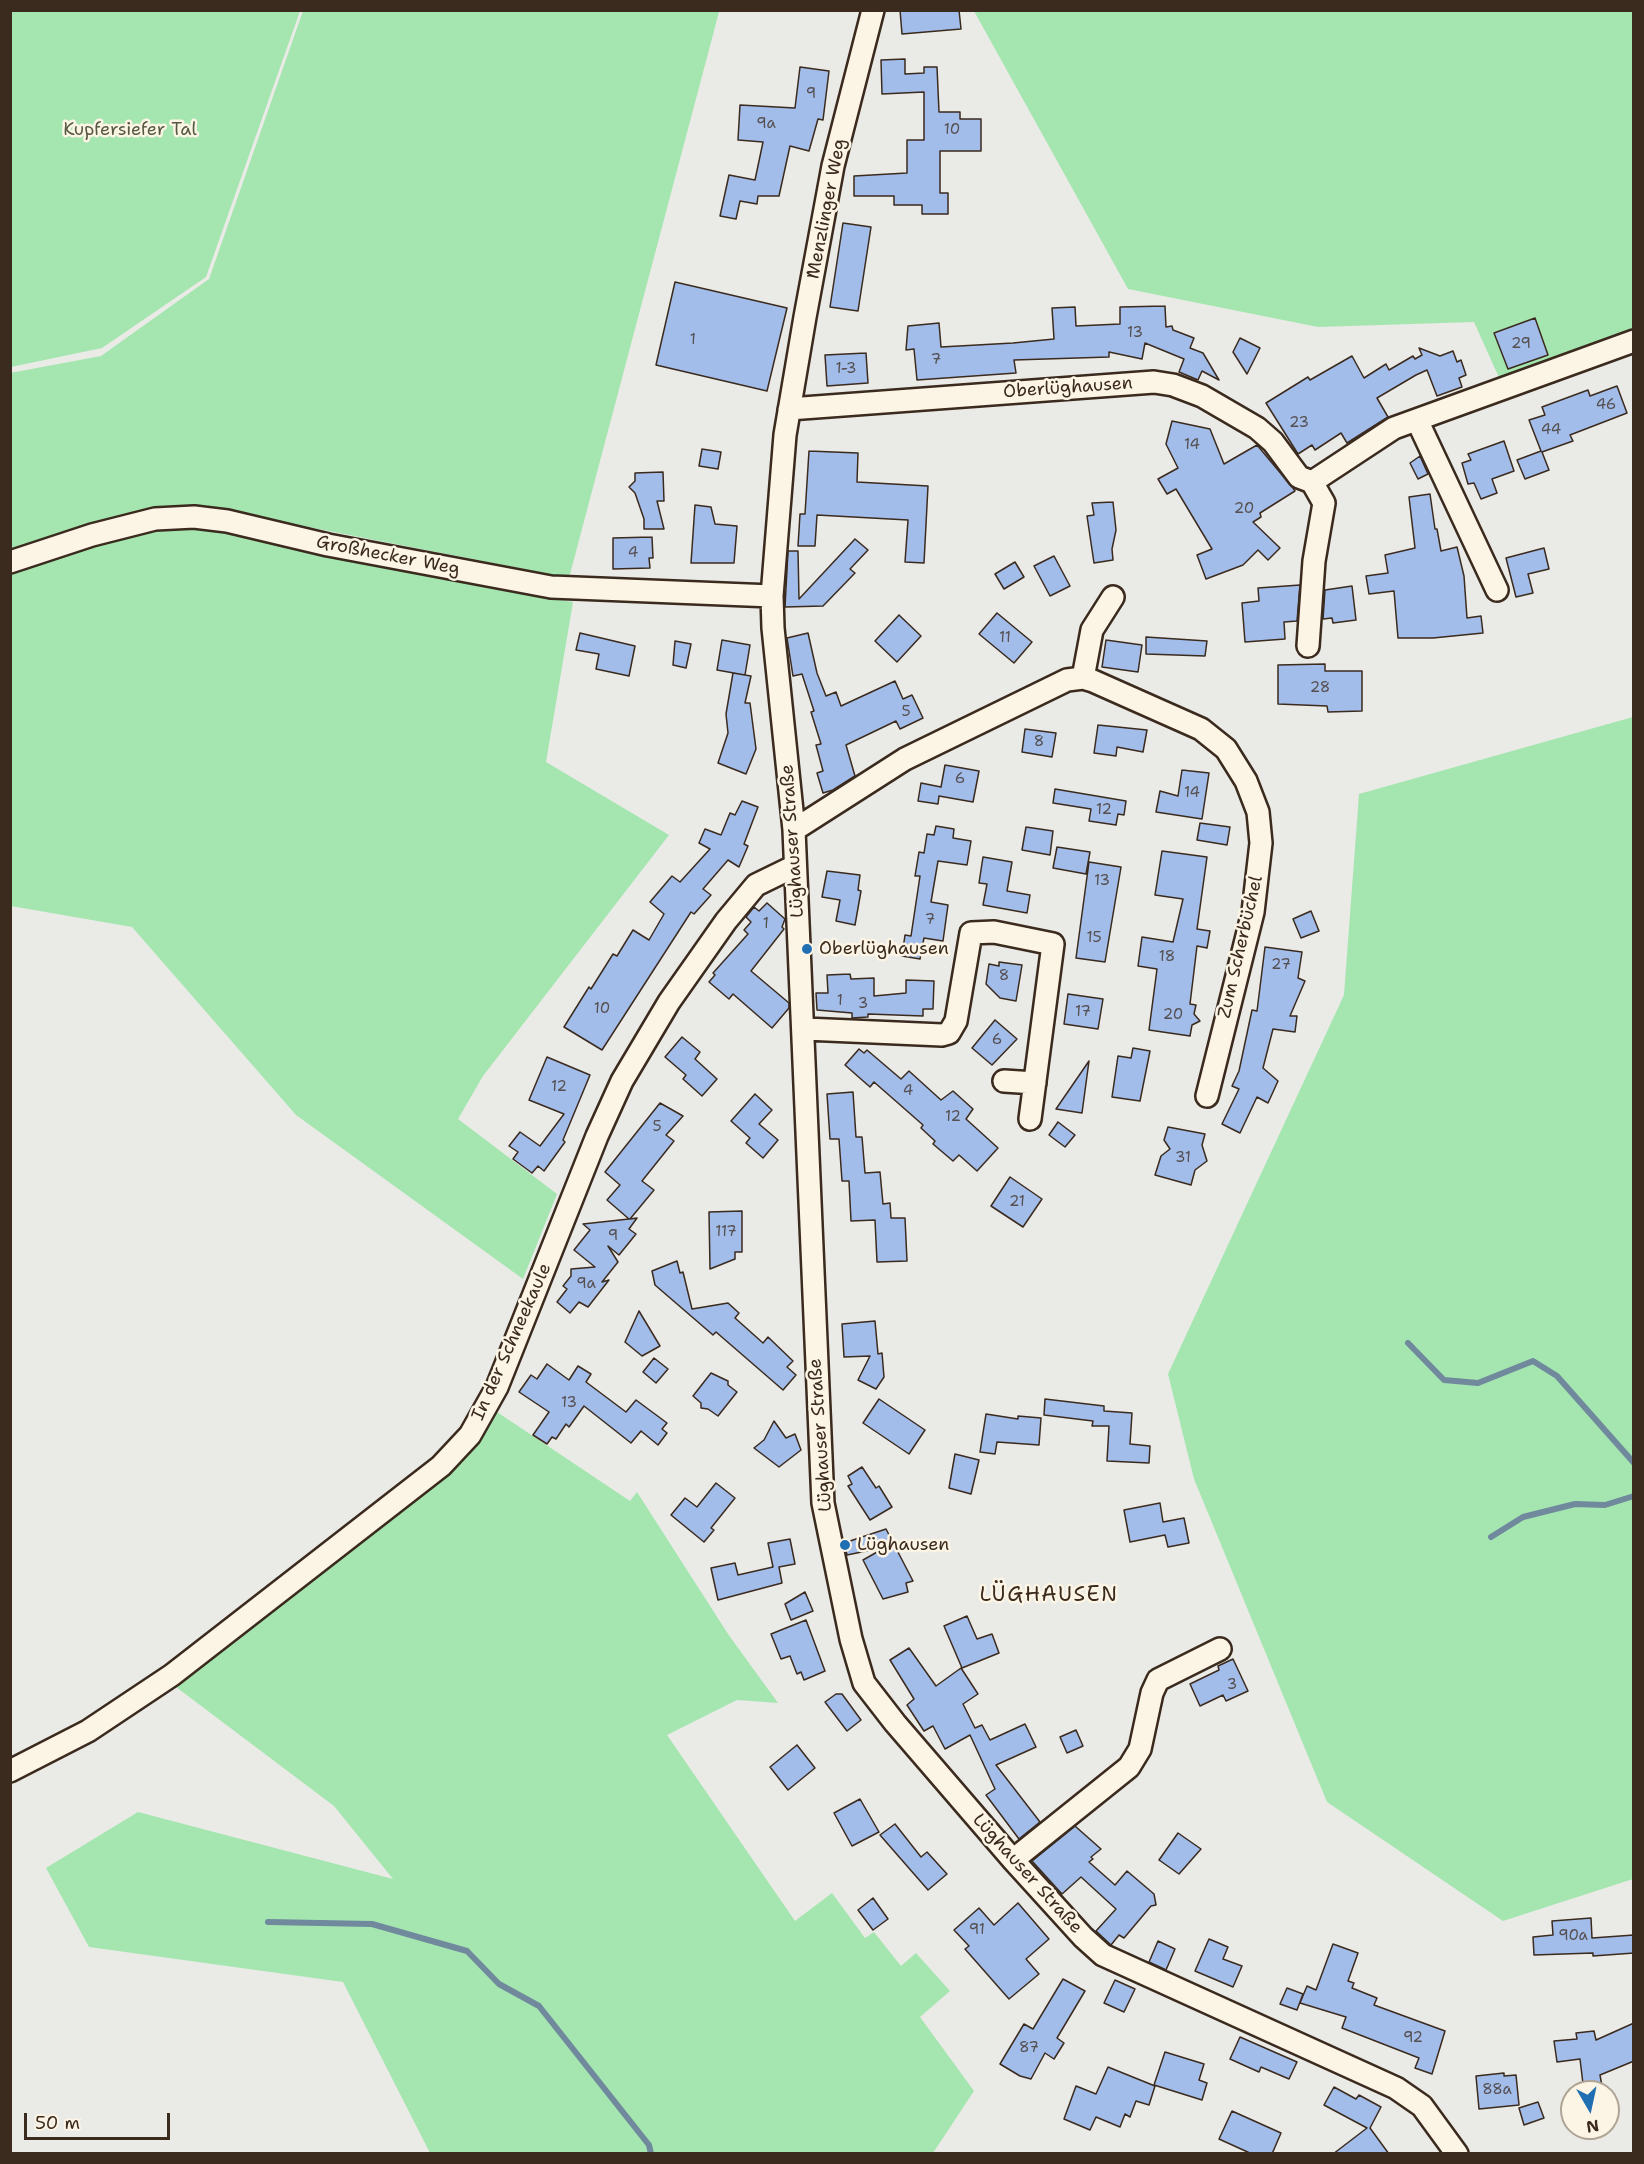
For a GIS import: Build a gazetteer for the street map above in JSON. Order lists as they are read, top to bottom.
{
  "streets": {
    "street": [
      "Menzlinger Weg",
      "Oberlüghausen",
      "Großhecker Weg",
      "Lüghauser Straße",
      "Zum Scherbüchel",
      "In der Schneekaule"
    ]
  },
  "crossings": [
    ["Menzlinger Weg", "Oberlüghausen"],
    ["Menzlinger Weg", "Lüghauser Straße"],
    ["Oberlüghausen", "Lüghauser Straße"],
    ["Großhecker Weg", "Lüghauser Straße"],
    ["Lüghauser Straße", "In der Schneekaule"]
  ],
  "districts": ["LÜGHAUSEN"],
  "parks": ["Kupfersiefer Tal"],
  "places": ["Oberlüghausen", "Lüghausen"],
  "house_numbers": [
    "9",
    "9a",
    "10",
    "13",
    "1",
    "29",
    "7",
    "1-3",
    "46",
    "23",
    "44",
    "14",
    "20",
    "4",
    "11",
    "28",
    "5",
    "8",
    "6",
    "14",
    "12",
    "13",
    "7",
    "1",
    "15",
    "18",
    "27",
    "8",
    "1",
    "3",
    "10",
    "17",
    "20",
    "6",
    "12",
    "4",
    "12",
    "5",
    "31",
    "21",
    "117",
    "9",
    "9a",
    "13",
    "3",
    "91",
    "90a",
    "92",
    "87",
    "88a"
  ],
  "scale_bar": "50 m",
  "north": "bottom"
}
